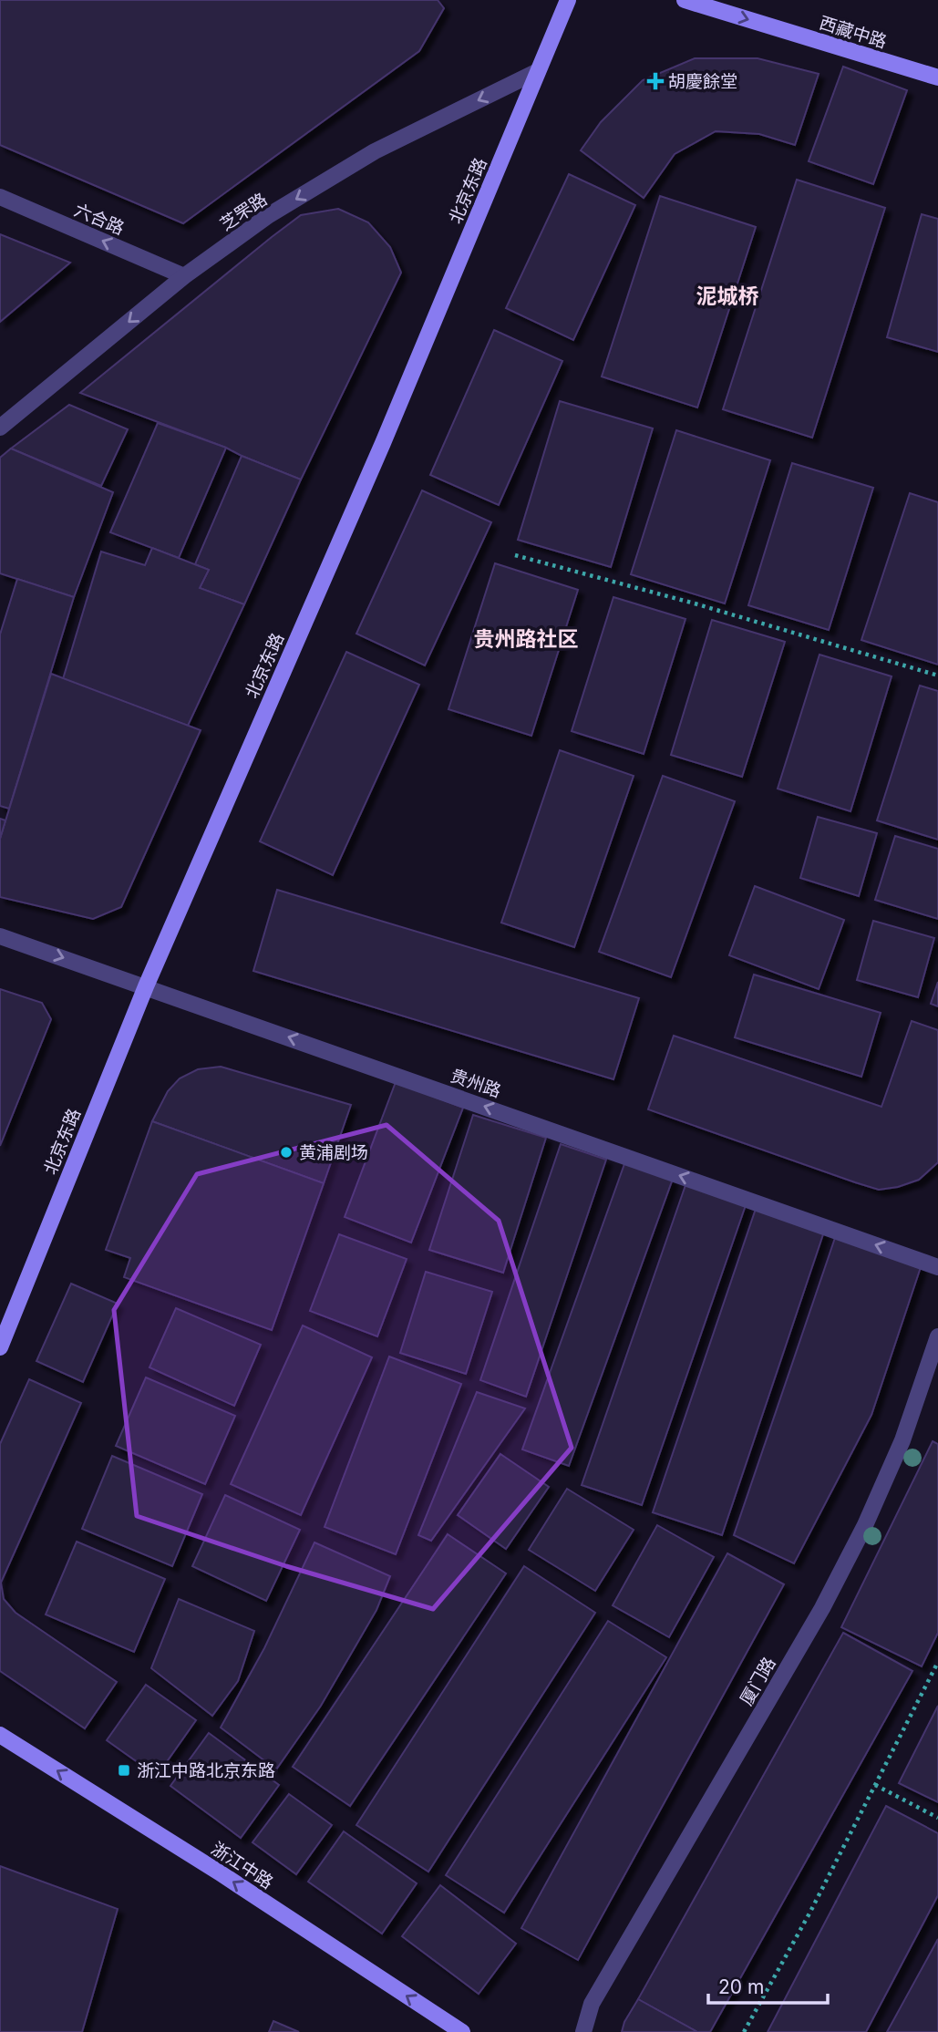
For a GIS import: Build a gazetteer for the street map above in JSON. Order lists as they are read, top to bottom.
{
  "streets": {
    "main road": ["西藏中路", "北京东路", "浙江中路"],
    "street": [
      "芝罘路",
      "六合路",
      "贵州路",
      "厦门路"
    ]
  },
  "crossings": [
    ["北京东路", "芝罘路"],
    ["北京东路", "贵州路"],
    ["芝罘路", "六合路"]
  ],
  "one_way": [
    "西藏中路",
    "芝罘路",
    "六合路",
    "浙江中路"
  ],
  "districts": ["泥城桥", "贵州路社区"],
  "places": {
    "health": ["胡慶餘堂"],
    "other": ["黄浦剧场"],
    "transit": ["浙江中路北京东路"]
  },
  "scale_bar": "20 m"
}
